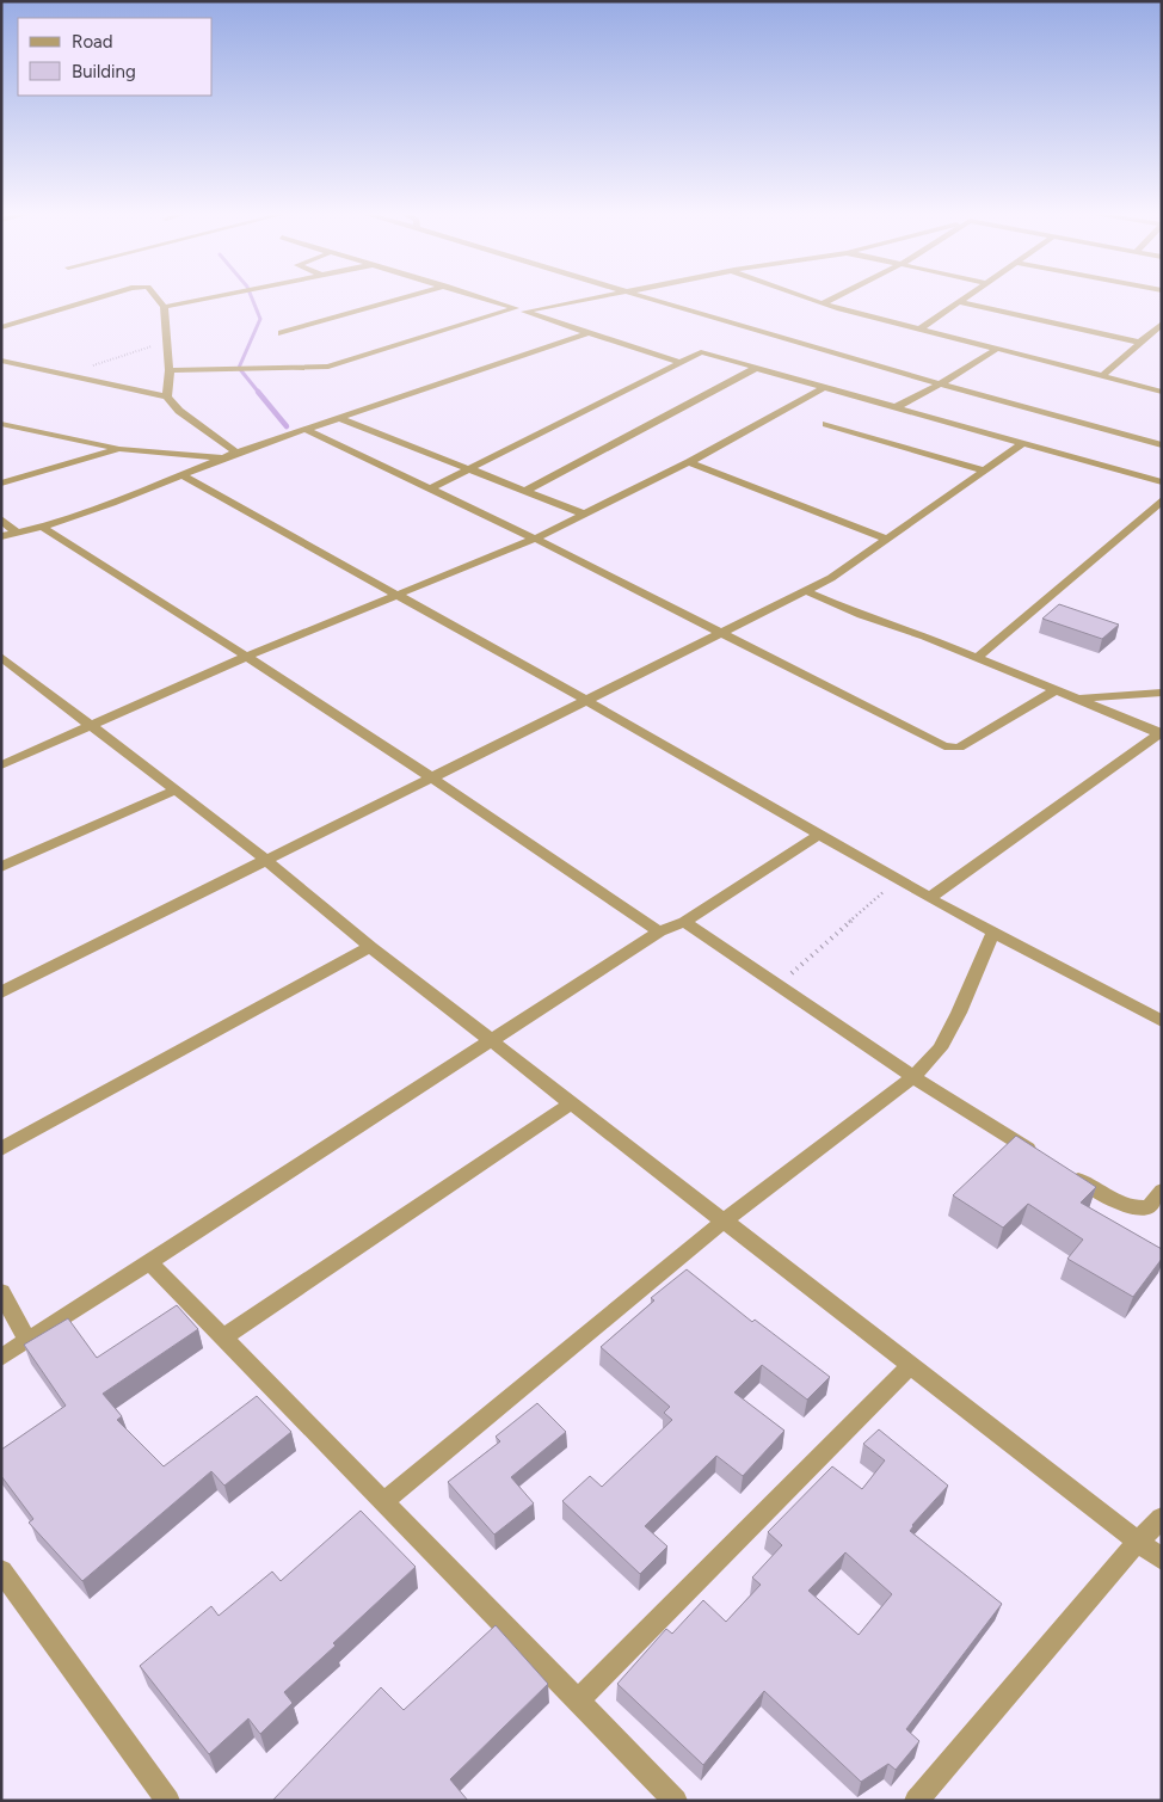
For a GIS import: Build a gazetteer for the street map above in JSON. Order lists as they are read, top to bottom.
{
  "legend": ["Road", "Building"]
}
